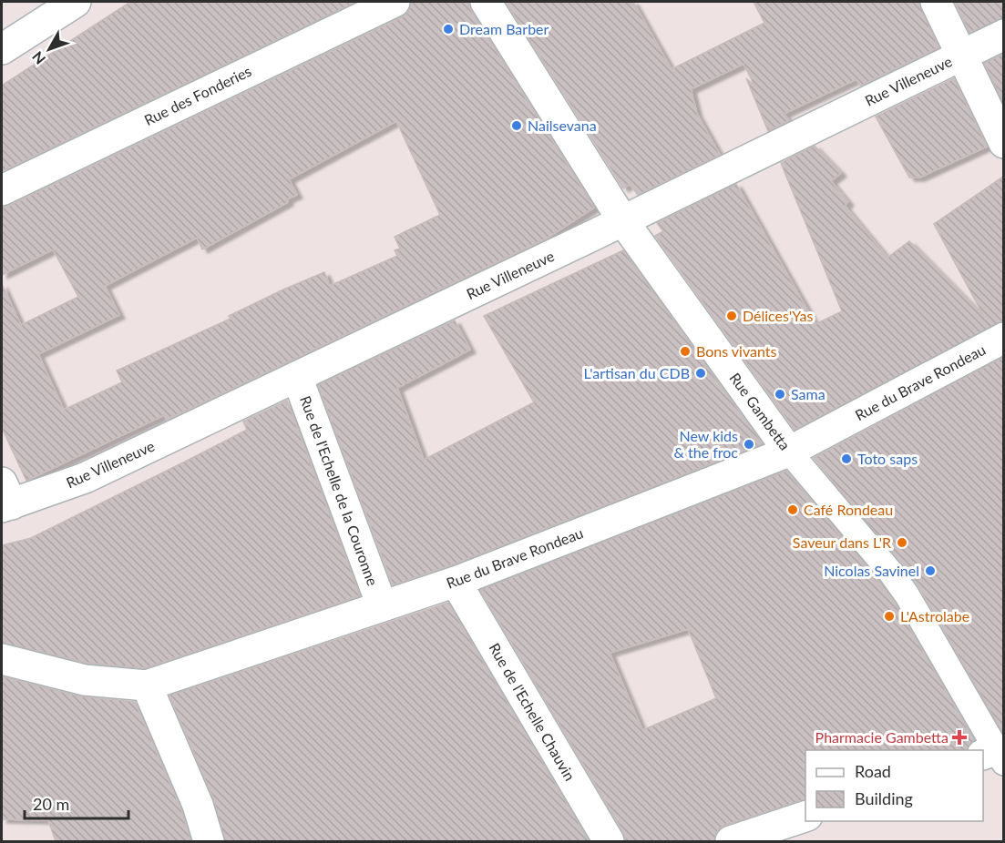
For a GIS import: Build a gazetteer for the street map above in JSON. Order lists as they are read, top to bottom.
{
  "streets": {
    "street": [
      "Rue Villeneuve",
      "Rue des Fonderies",
      "Rue du Brave Rondeau",
      "Rue Gambetta",
      "Rue de l'Echelle de la Couronne",
      "Rue de l'Echelle Chauvin"
    ]
  },
  "crossings": [
    ["Rue Villeneuve", "Rue Gambetta"],
    ["Rue Villeneuve", "Rue de l'Echelle de la Couronne"],
    ["Rue du Brave Rondeau", "Rue Gambetta"],
    ["Rue du Brave Rondeau", "Rue de l'Echelle de la Couronne"],
    ["Rue du Brave Rondeau", "Rue de l'Echelle Chauvin"]
  ],
  "places": {
    "other": [
      "Dream Barber",
      "Nailsevana",
      "Délices'Yas",
      "Bons vivants",
      "L'artisan du CDB",
      "Sama",
      "New kids & the froc",
      "Toto saps",
      "Café Rondeau",
      "Saveur dans L'R",
      "Nicolas Savinel",
      "L'Astrolabe"
    ],
    "health": ["Pharmacie Gambetta"]
  },
  "legend": ["Road", "Building"],
  "scale_bar": "20 m",
  "north": "bottom left"
}
